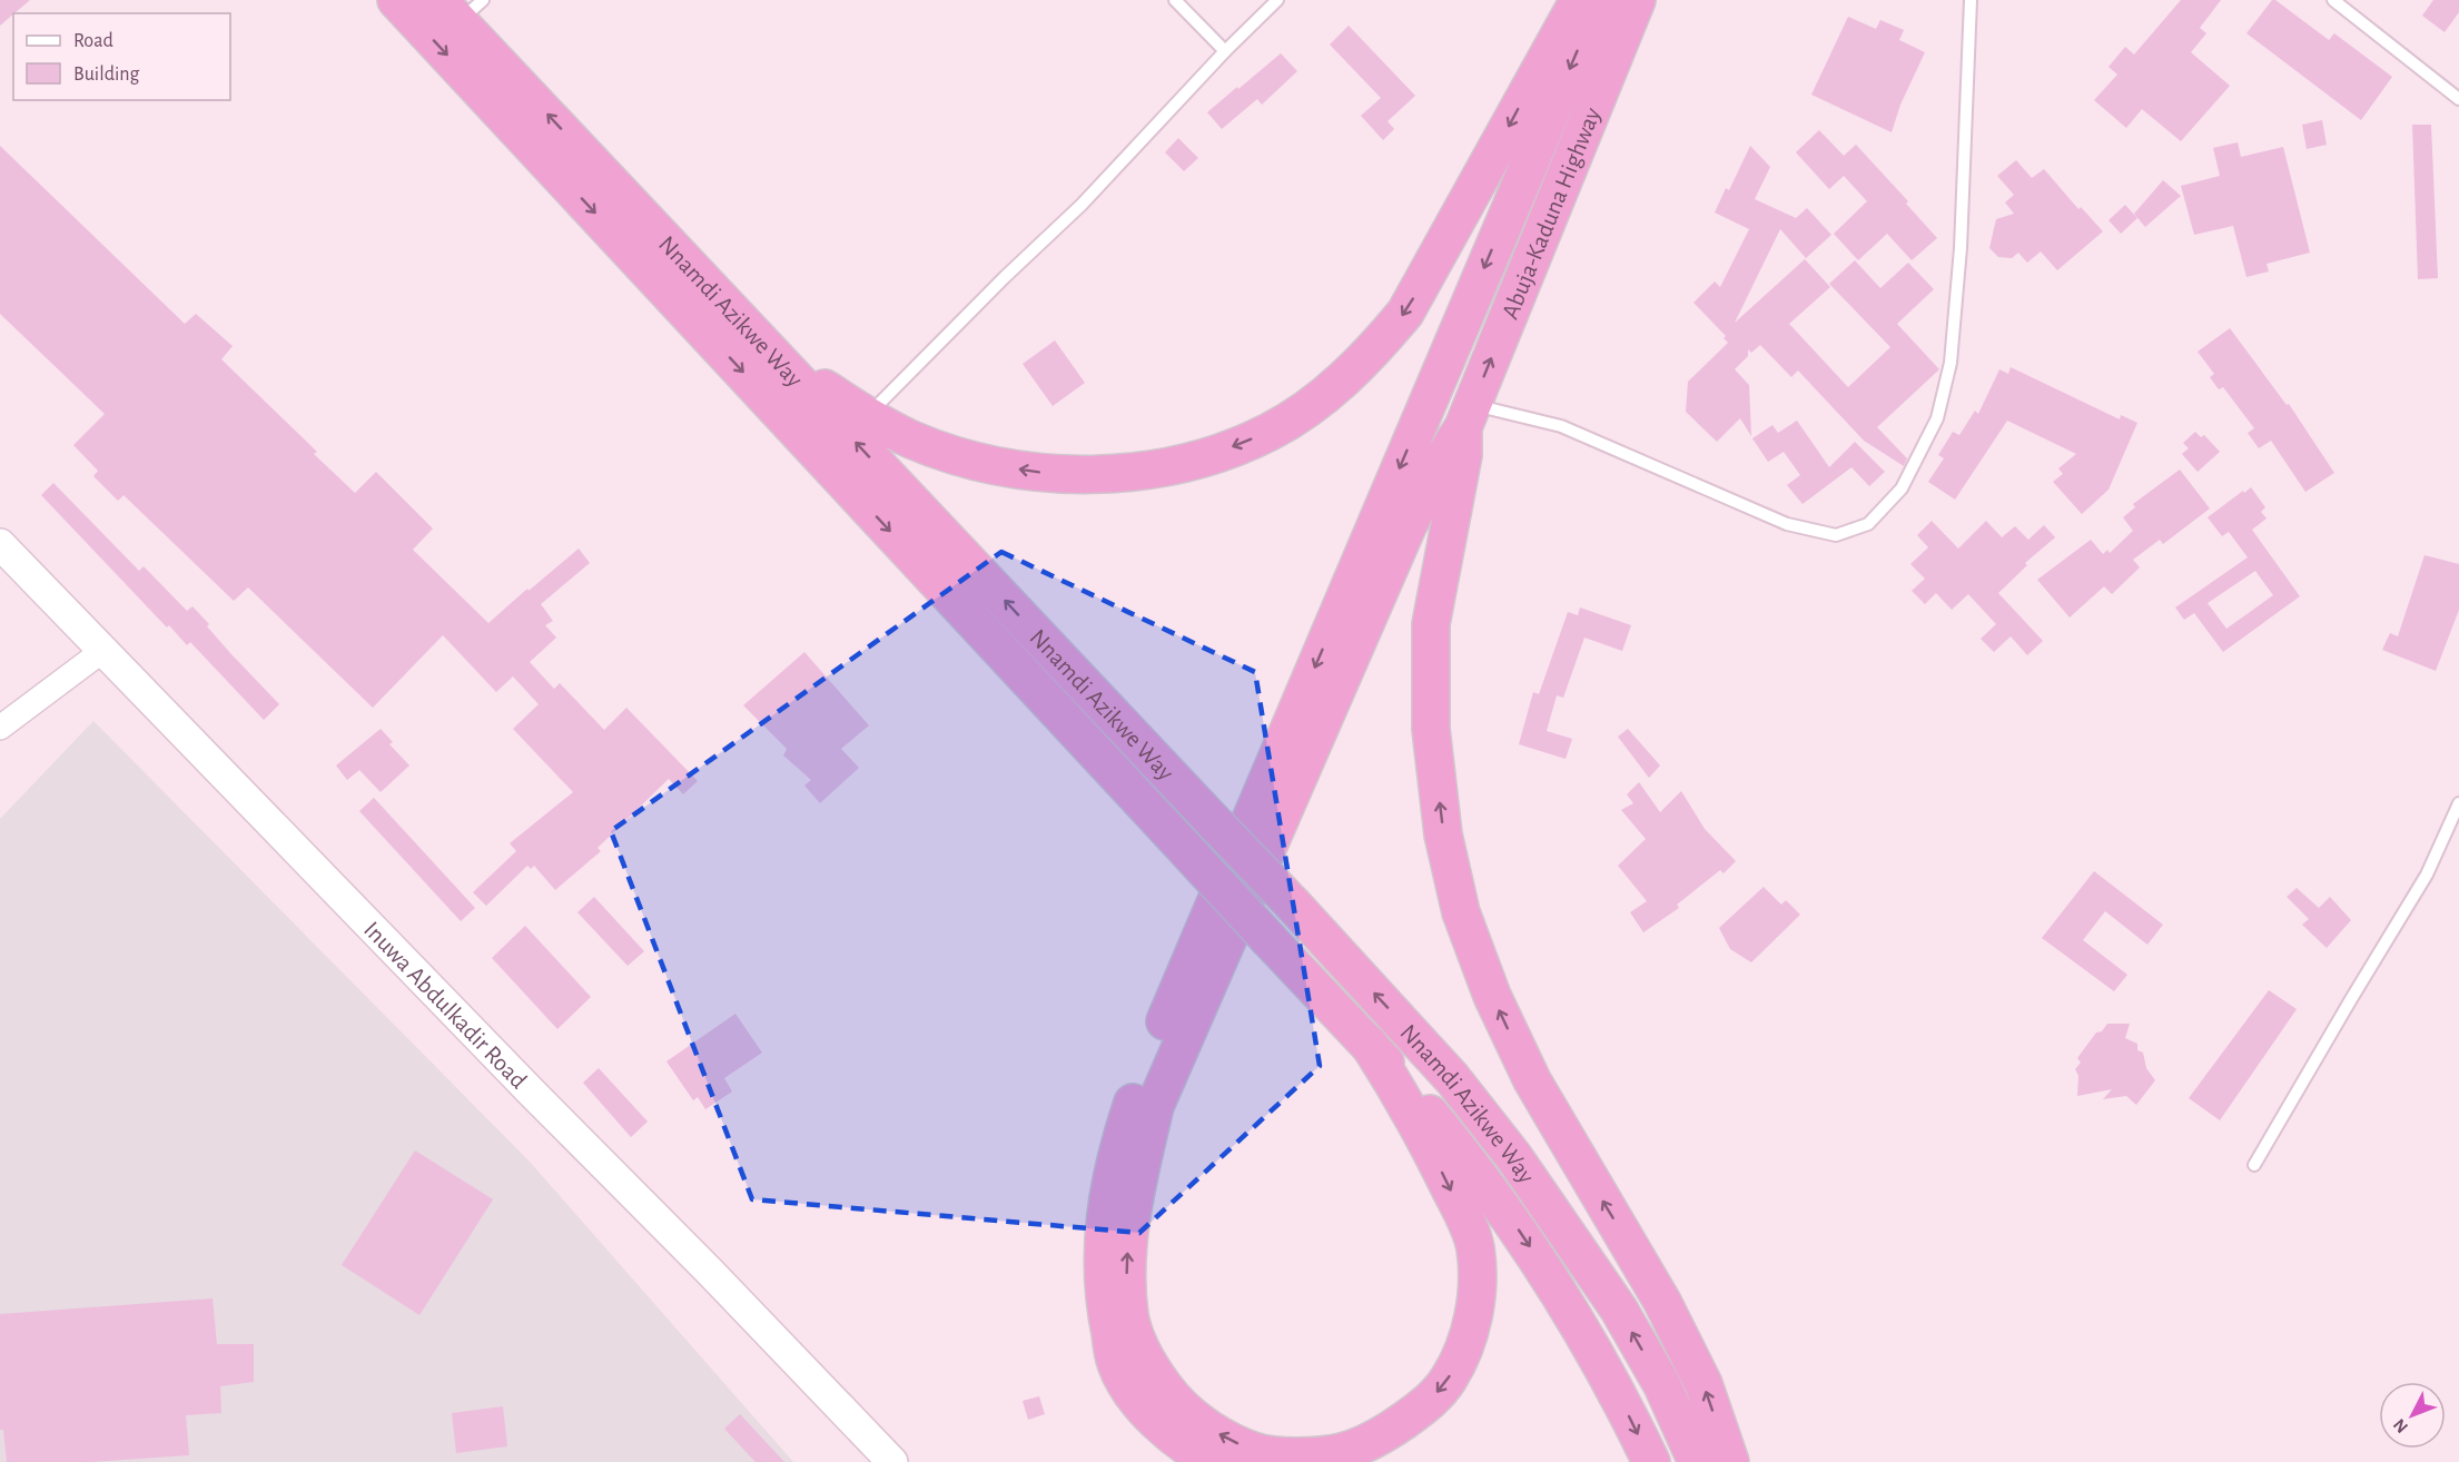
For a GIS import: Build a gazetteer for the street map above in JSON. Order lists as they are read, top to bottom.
{
  "streets": {
    "highway": ["Abuja-Kaduna Highway", "Nnamdi Azikwe Way"],
    "street": ["Inuwa Abdulkadir Road"]
  },
  "legend": ["Road", "Building"],
  "north": "bottom left"
}
